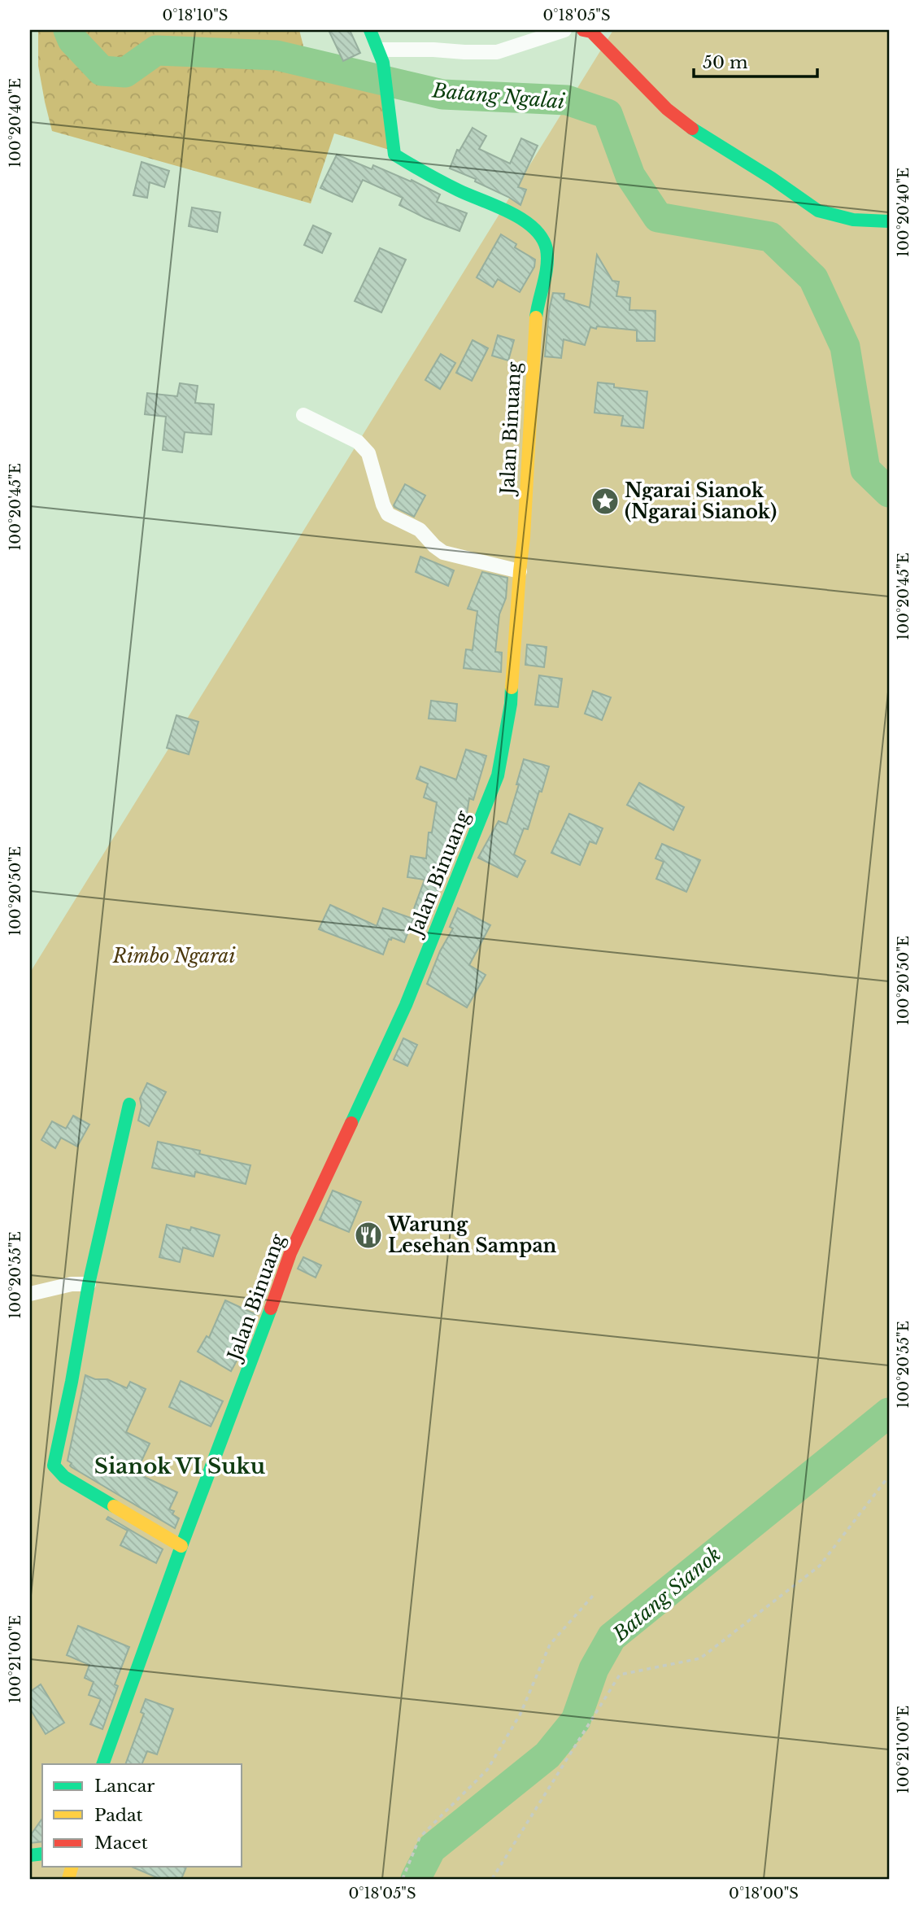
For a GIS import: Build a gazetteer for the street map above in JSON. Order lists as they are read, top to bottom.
{
  "streets": {
    "main road": ["Jalan Binuang"]
  },
  "districts": ["Sianok VI Suku"],
  "water": ["Batang Ngalai", "Batang Sianok"],
  "parks": ["Rimbo Ngarai"],
  "places": {
    "place": ["Ngarai Sianok (Ngarai Sianok)"],
    "restaurant": ["Warung Lesehan Sampan"]
  },
  "legend": ["Lancar", "Padat", "Macet"],
  "scale_bar": "50 m",
  "coordinates": [
    "0°18'10\"S",
    "0°18'05\"S",
    "100°20'40\"E",
    "100°20'45\"E",
    "100°20'50\"E",
    "100°20'55\"E",
    "100°21'00\"E",
    "0°18'00\"S"
  ]
}
